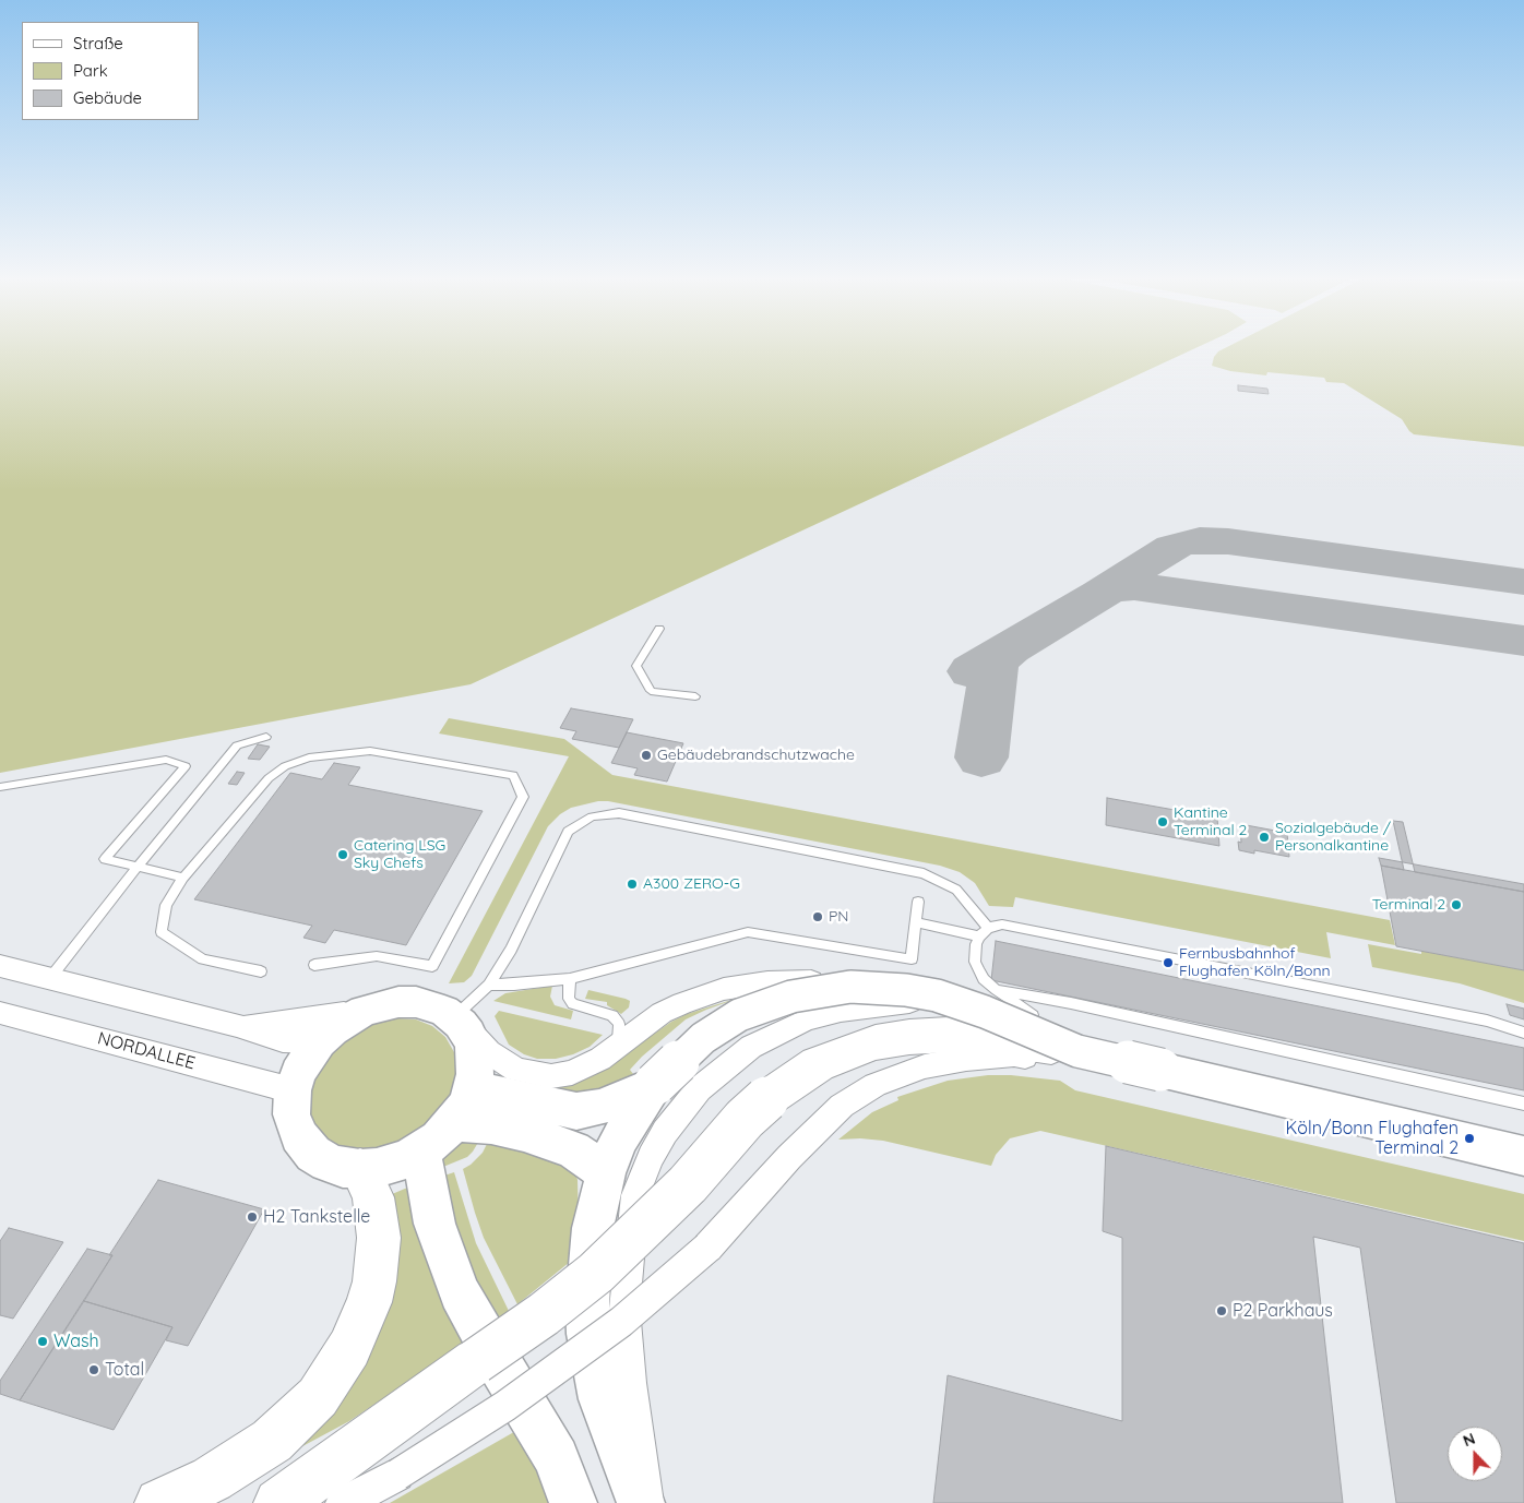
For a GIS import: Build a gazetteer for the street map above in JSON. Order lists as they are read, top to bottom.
{
  "streets": {
    "street": ["NORDALLEE"]
  },
  "places": [
    "Gebäudebrandschutzwache",
    "Kantine Terminal 2",
    "Sozialgebäude / Personalkantine",
    "Catering LSG Sky Chefs",
    "A300 ZERO-G",
    "Terminal 2",
    "PN",
    "Fernbusbahnhof Flughafen Köln/Bonn",
    "Köln/Bonn Flughafen Terminal 2",
    "H2 Tankstelle",
    "P2 Parkhaus",
    "Wash",
    "Total"
  ],
  "legend": ["Straße", "Park", "Gebäude"],
  "north": "top"
}
